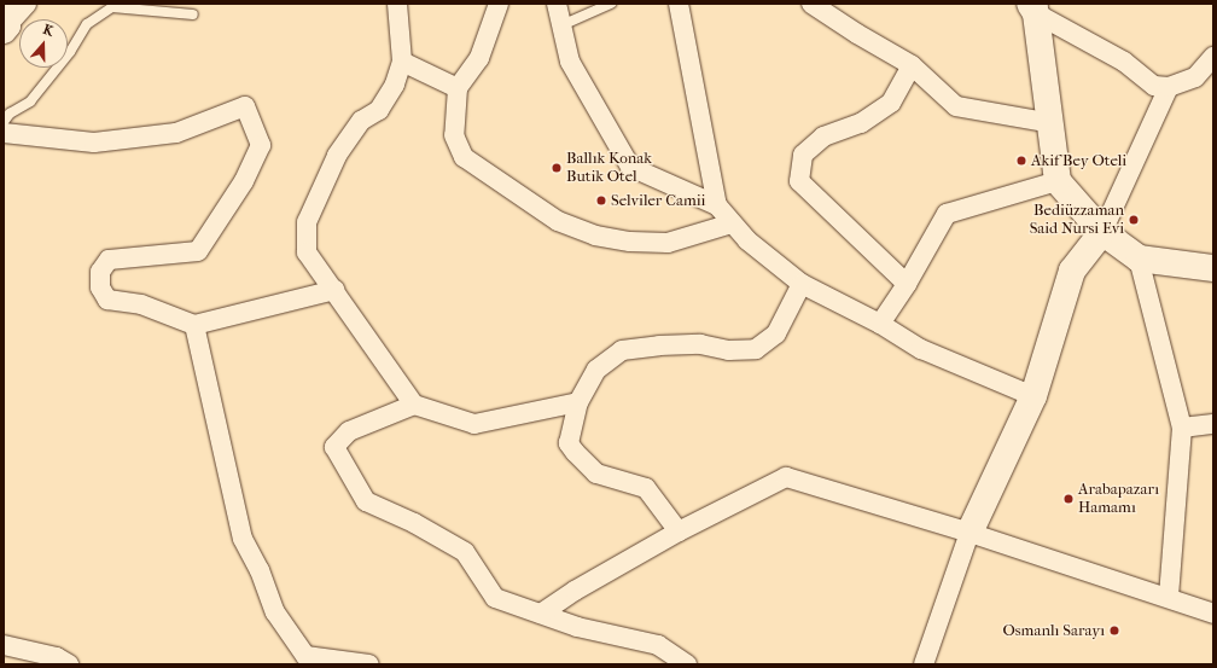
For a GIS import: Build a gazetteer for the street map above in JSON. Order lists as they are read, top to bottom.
{
  "places": [
    "Akif Bey Oteli",
    "Ballık Konak Butik Otel",
    "Selviler Camii",
    "Bediüzzaman Said Nursi Evi",
    "Arabapazarı Hamamı",
    "Osmanlı Sarayı"
  ],
  "north": "top"
}
